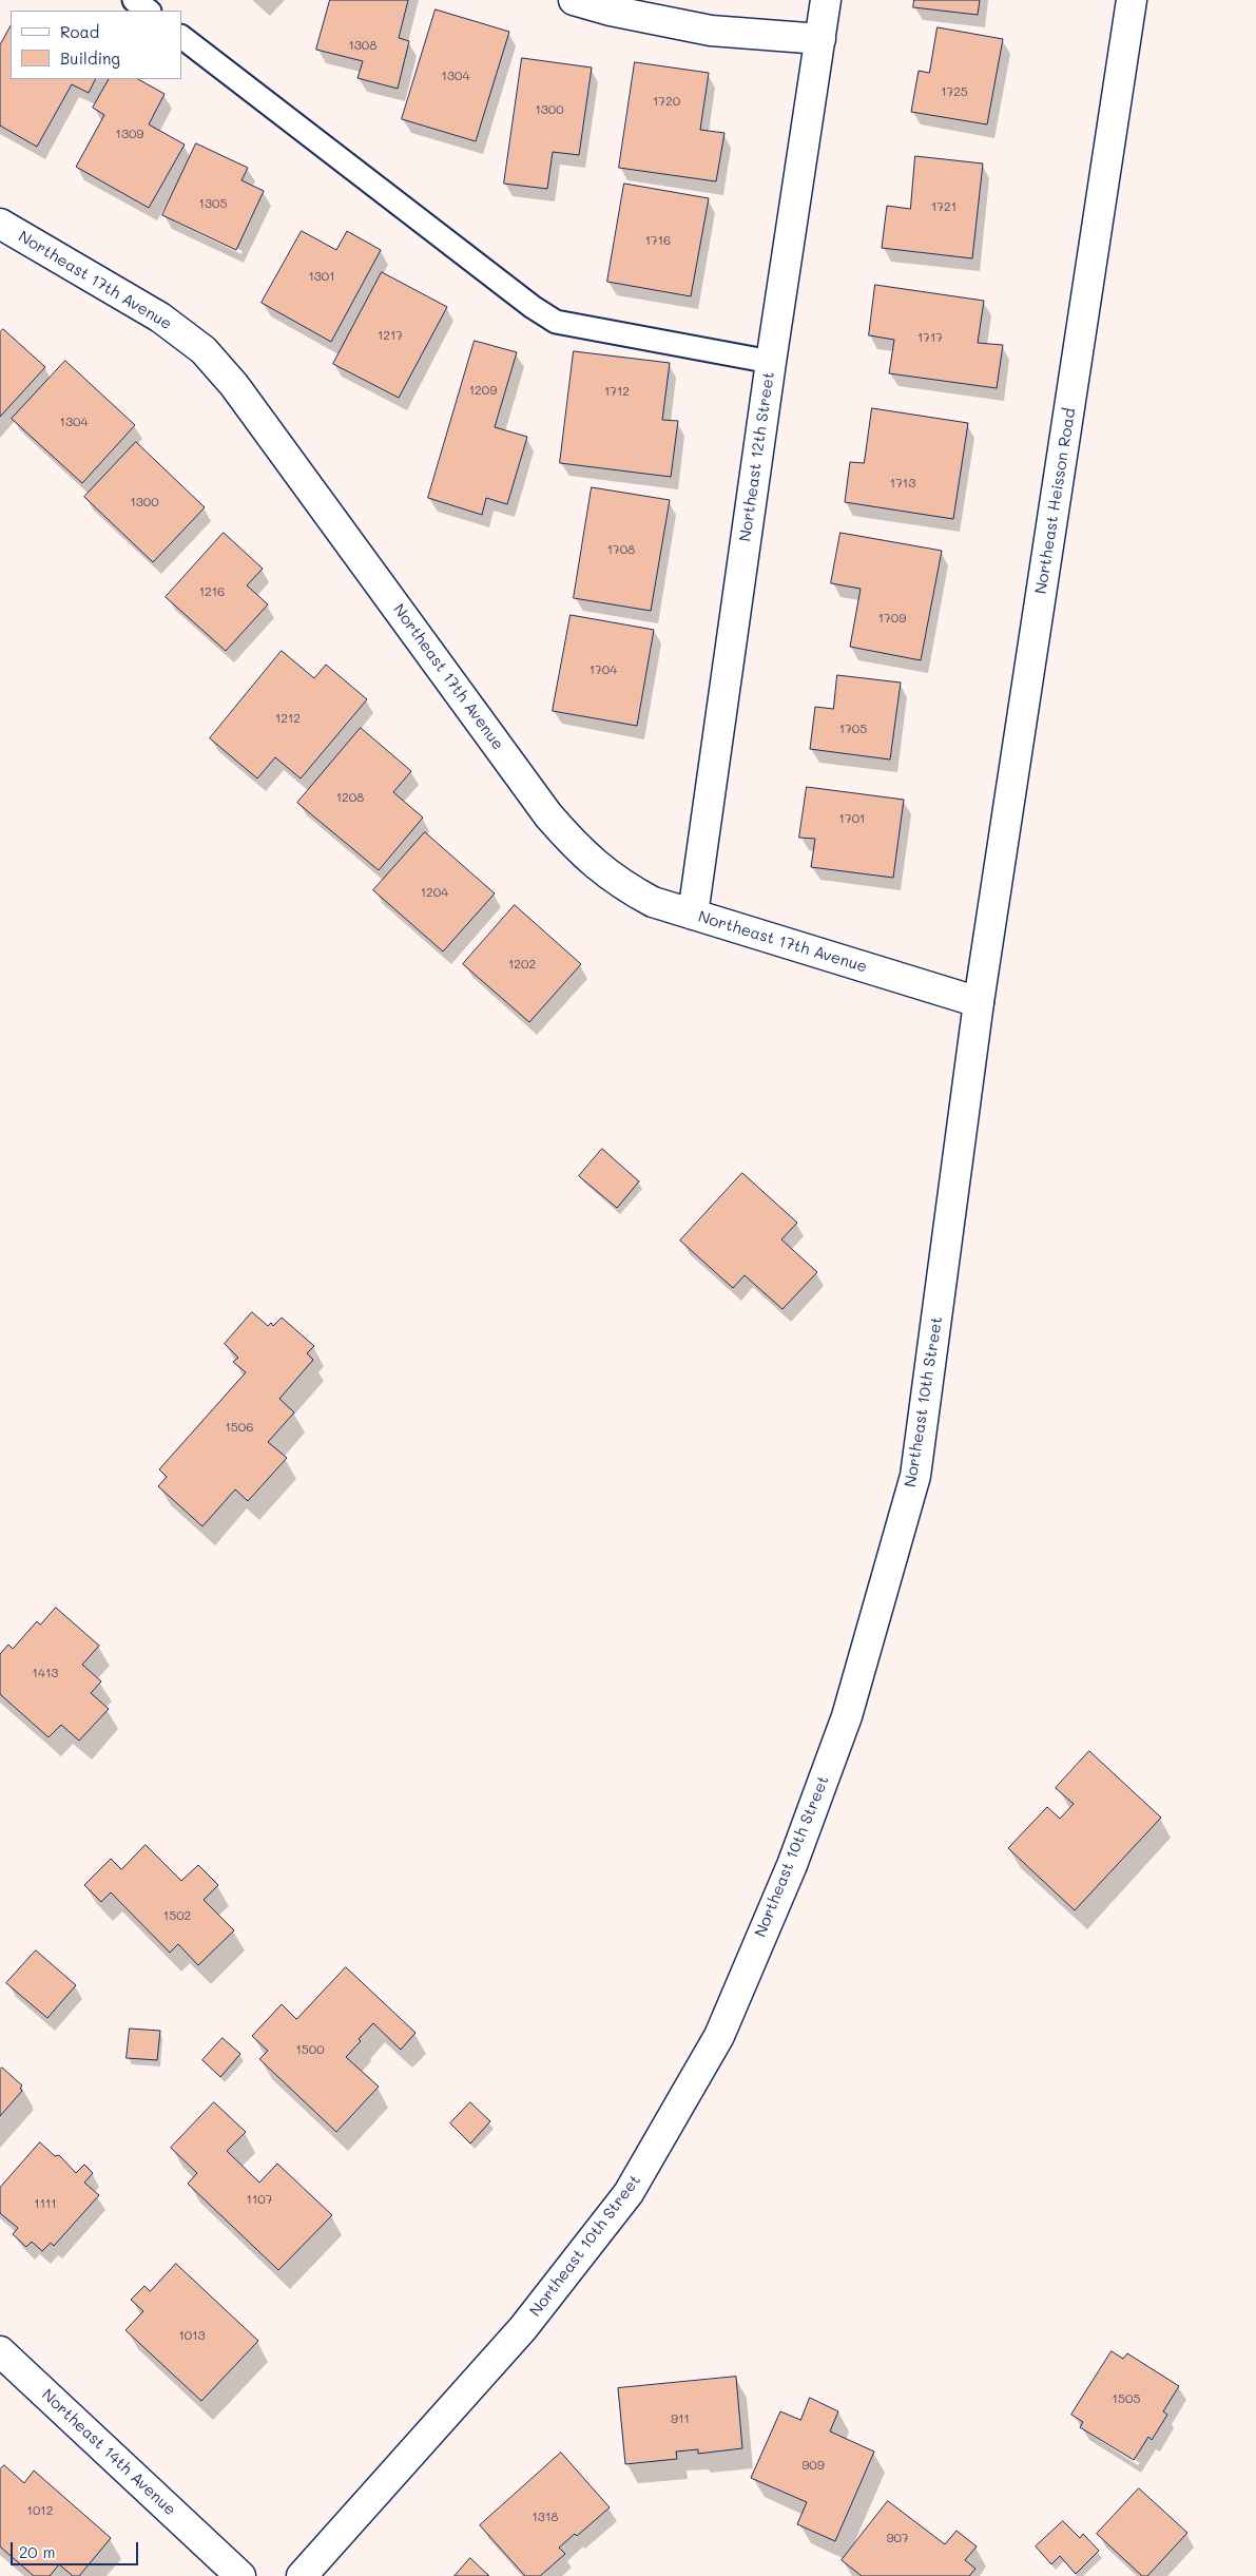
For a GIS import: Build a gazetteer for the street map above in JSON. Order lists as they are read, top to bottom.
{
  "streets": {
    "street": [
      "Northeast 17th Avenue",
      "Northeast 12th Street",
      "Northeast Heisson Road",
      "Northeast 10th Street",
      "Northeast 14th Avenue"
    ]
  },
  "crossings": [
    ["Northeast 17th Avenue", "Northeast 12th Street"],
    ["Northeast 17th Avenue", "Northeast Heisson Road"],
    ["Northeast 17th Avenue", "Northeast 10th Street"],
    ["Northeast Heisson Road", "Northeast 10th Street"]
  ],
  "house_numbers": [
    "1308",
    "1304",
    "1725",
    "1720",
    "1300",
    "1309",
    "1305",
    "1721",
    "1716",
    "1301",
    "1217",
    "1717",
    "1209",
    "1712",
    "1304",
    "1713",
    "1300",
    "1708",
    "1216",
    "1709",
    "1704",
    "1212",
    "1705",
    "1208",
    "1701",
    "1204",
    "1202",
    "1506",
    "1413",
    "1502",
    "1500",
    "1107",
    "1111",
    "1013",
    "1505",
    "911",
    "909",
    "1012",
    "1318",
    "907"
  ],
  "legend": ["Road", "Building"],
  "scale_bar": "20 m"
}
